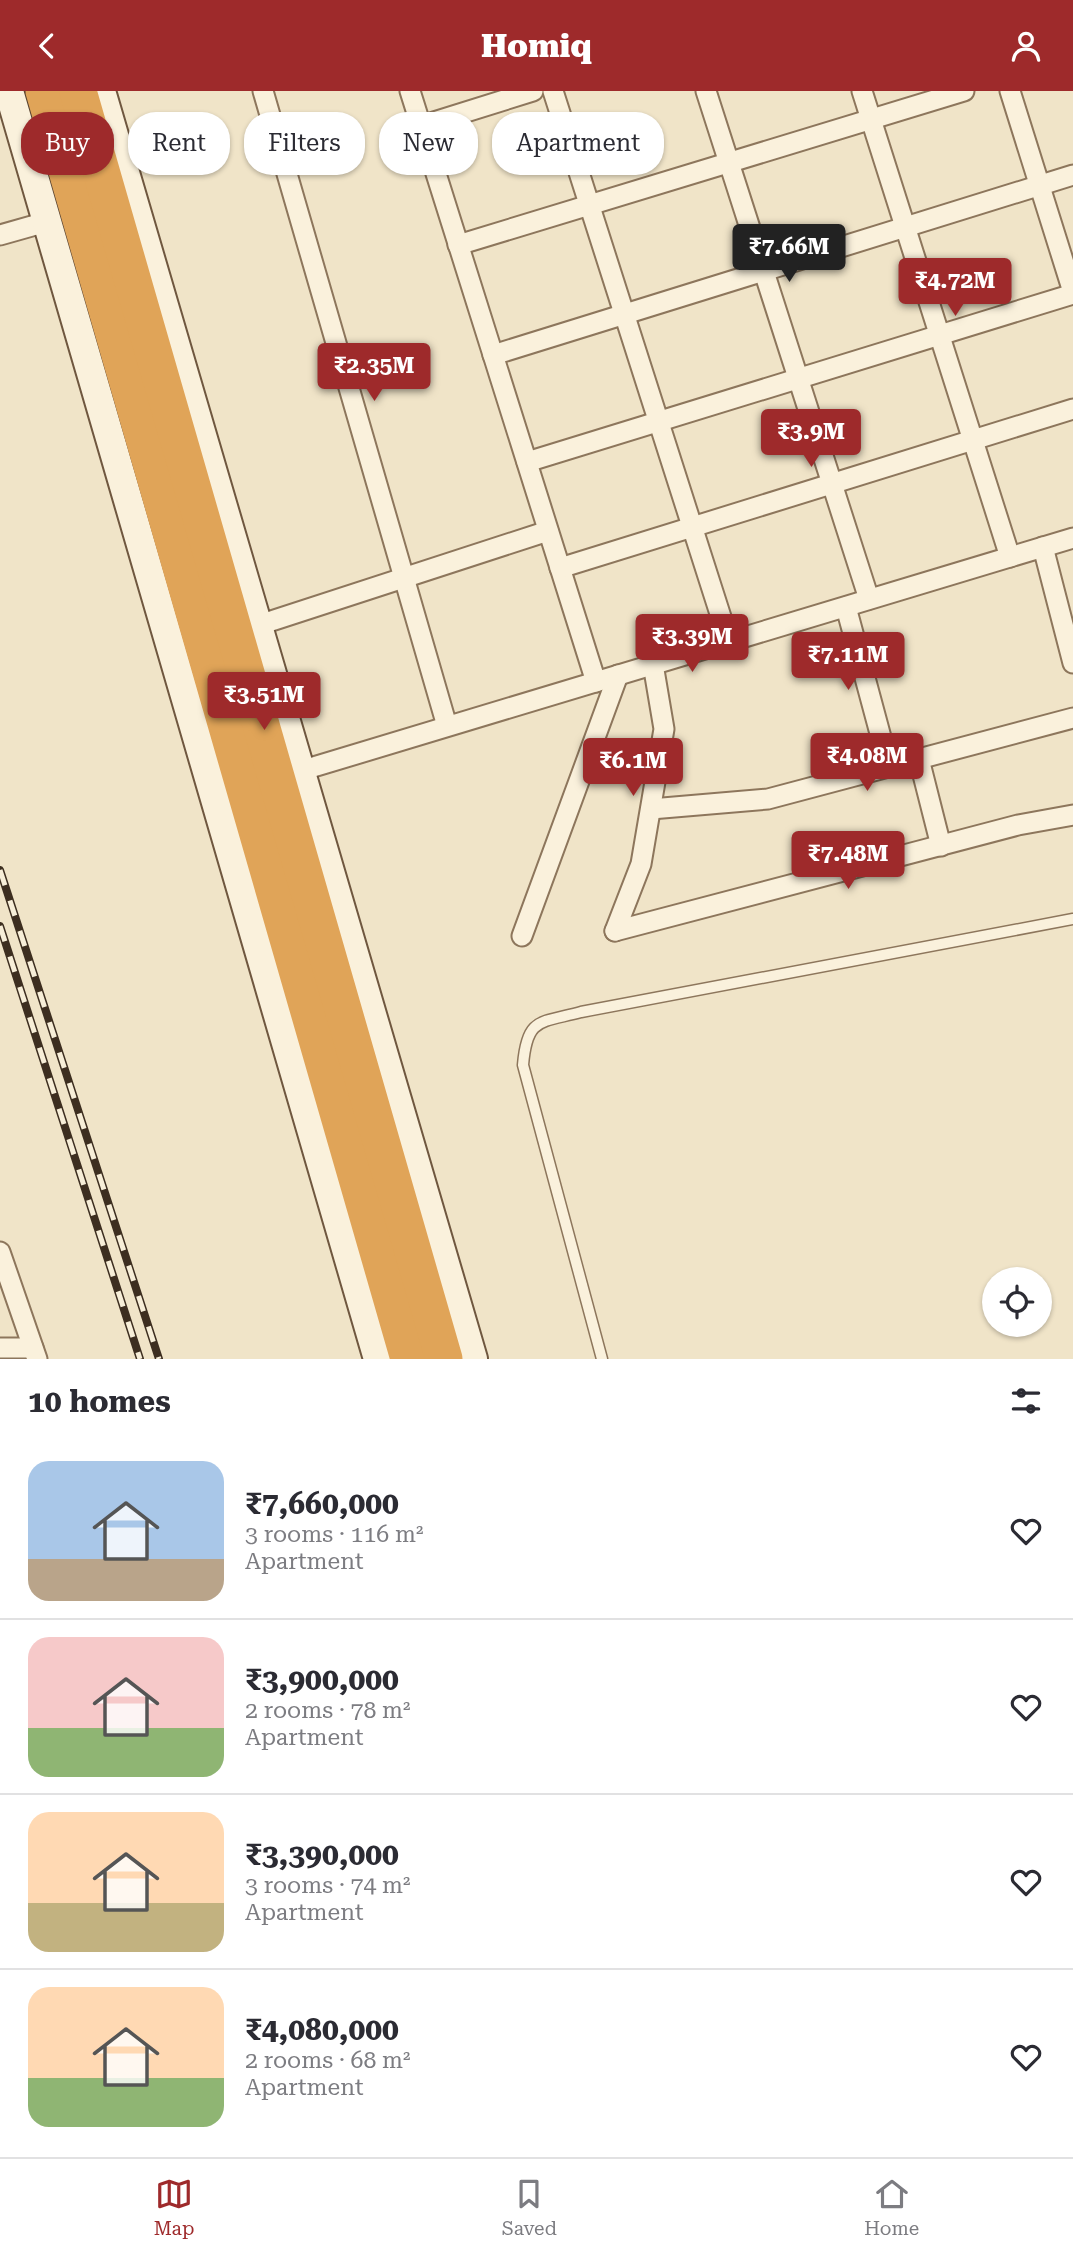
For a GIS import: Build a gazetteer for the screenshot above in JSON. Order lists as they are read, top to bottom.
{
  "page": {
    "header": "Homiq",
    "chip": [
      "Buy",
      "Rent",
      "Filters",
      "New",
      "Apartment"
    ],
    "price": [
      "₹7.66M",
      "₹4.72M",
      "₹2.35M",
      "₹3.9M",
      "₹3.39M",
      "₹7.11M",
      "₹3.51M",
      "₹4.08M",
      "₹6.1M",
      "₹7.48M"
    ],
    "heading": "10 homes",
    "list": [
      {
        "name": "₹7,660,000",
        "note": "3 rooms · 116 m² · Apartment"
      },
      {
        "name": "₹3,900,000",
        "note": "2 rooms · 78 m² · Apartment"
      },
      {
        "name": "₹3,390,000",
        "note": "3 rooms · 74 m² · Apartment"
      },
      {
        "name": "₹4,080,000",
        "note": "2 rooms · 68 m² · Apartment"
      }
    ],
    "tabs": ["Map", "Saved", "Home"]
  }
}
